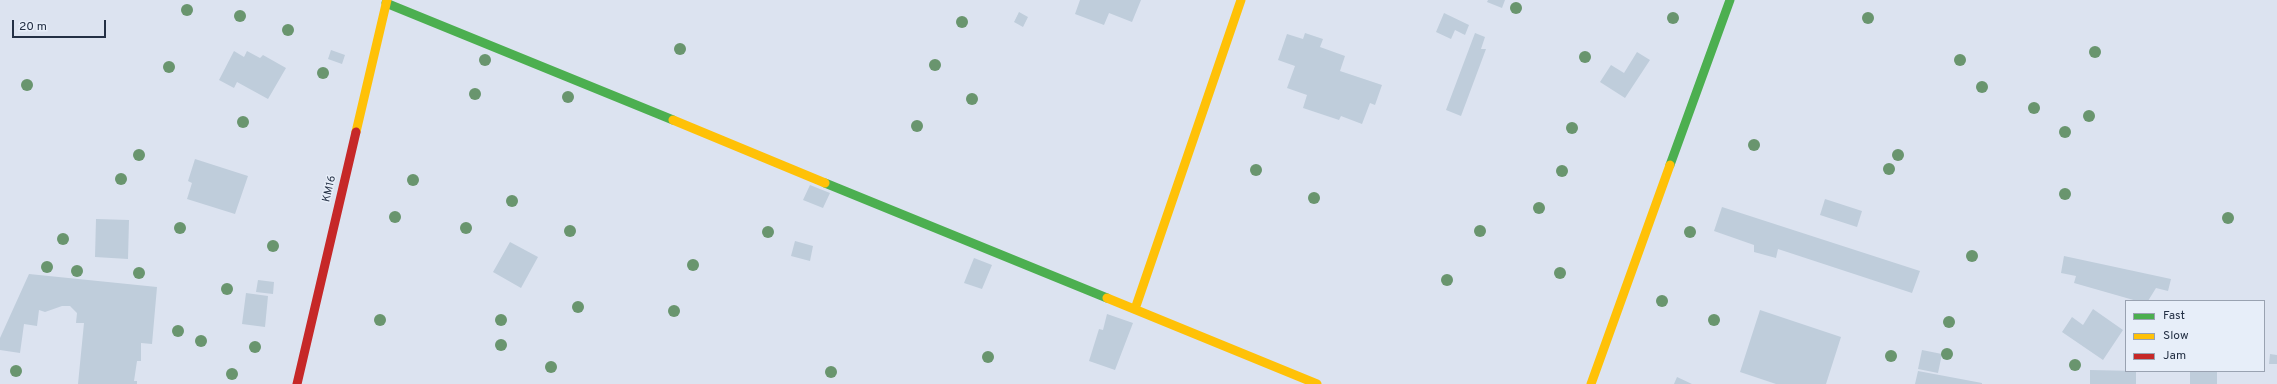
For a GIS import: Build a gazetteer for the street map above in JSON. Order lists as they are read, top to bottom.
{
  "streets": {
    "street": ["KM16"]
  },
  "legend": ["Fast", "Slow", "Jam"],
  "scale_bar": "20 m"
}
